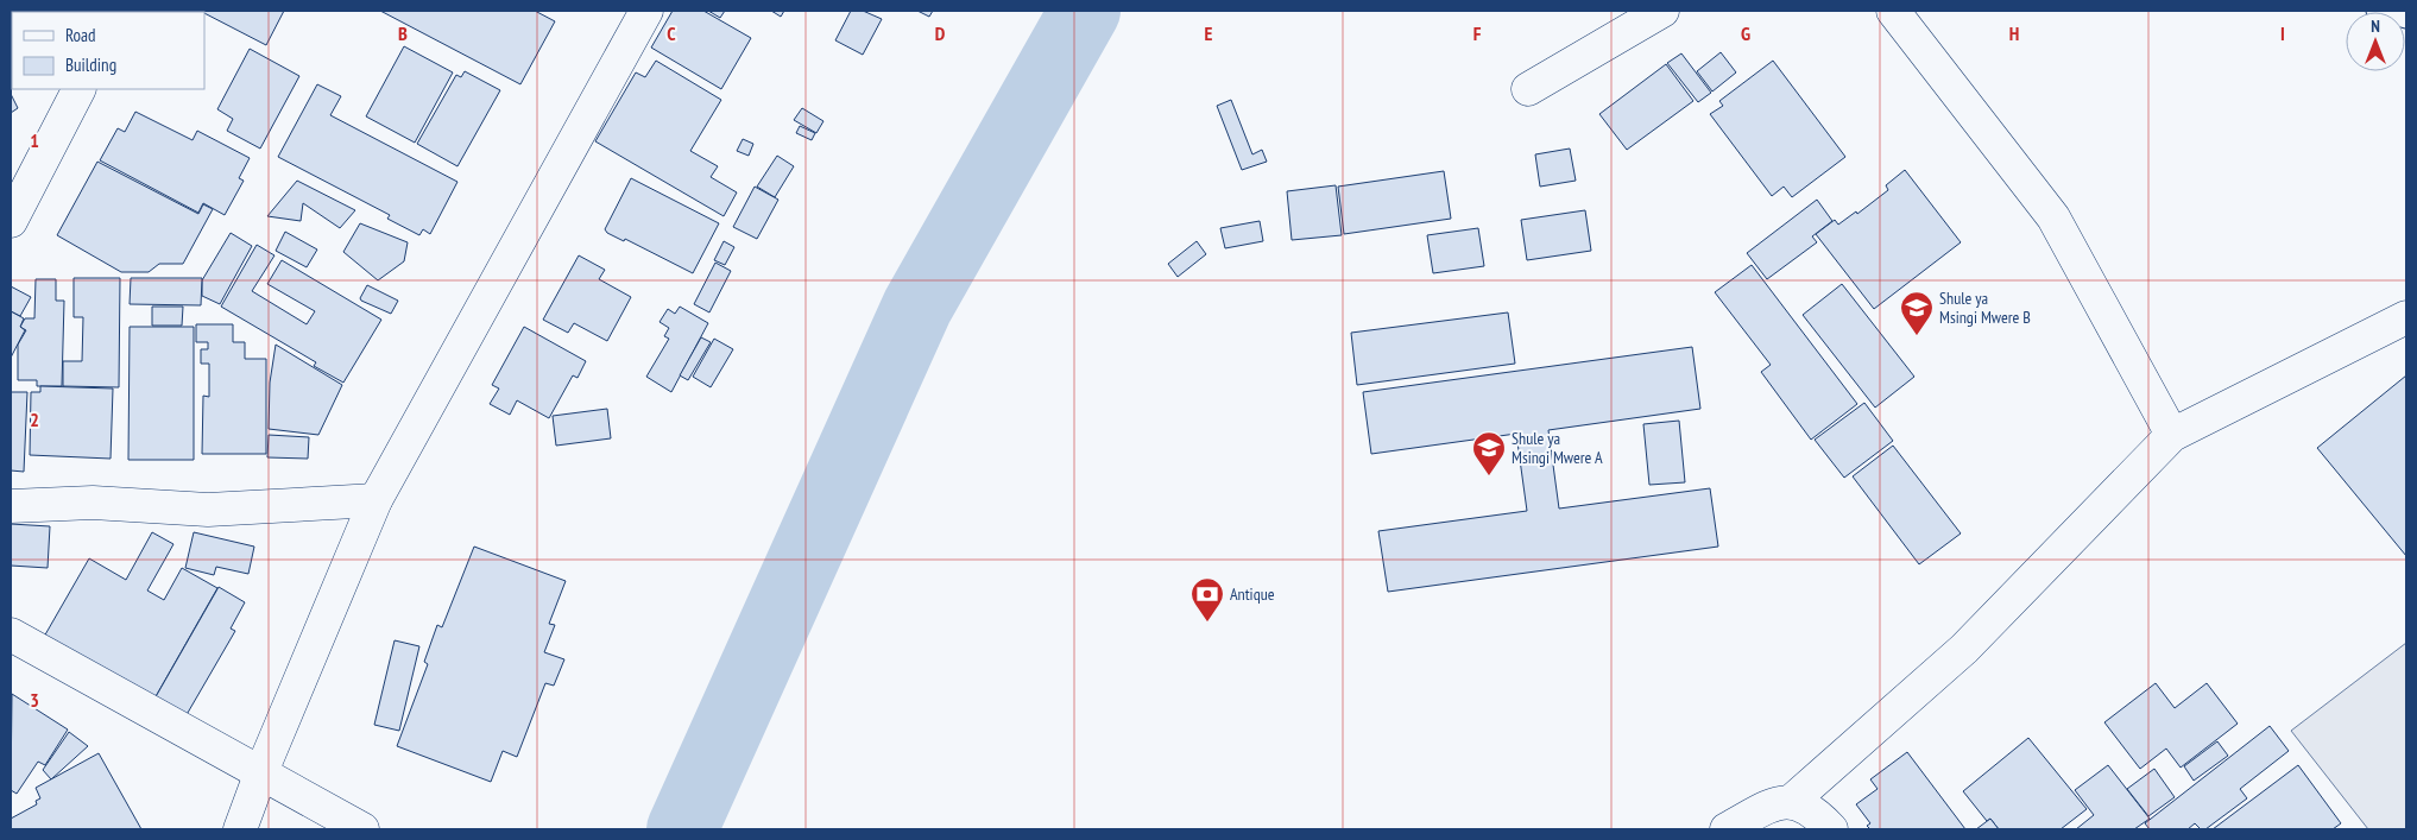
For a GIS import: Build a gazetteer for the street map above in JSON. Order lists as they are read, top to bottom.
{
  "places": {
    "school or university": ["Shule ya Msingi Mwere B", "Shule ya Msingi Mwere A"],
    "bank": ["Antique"]
  },
  "legend": ["Road", "Building"],
  "north": "top",
  "grid": {
    "columns": [
      "B",
      "C",
      "D",
      "E",
      "F",
      "G",
      "H",
      "I"
    ],
    "rows": ["1", "2", "3"]
  }
}
